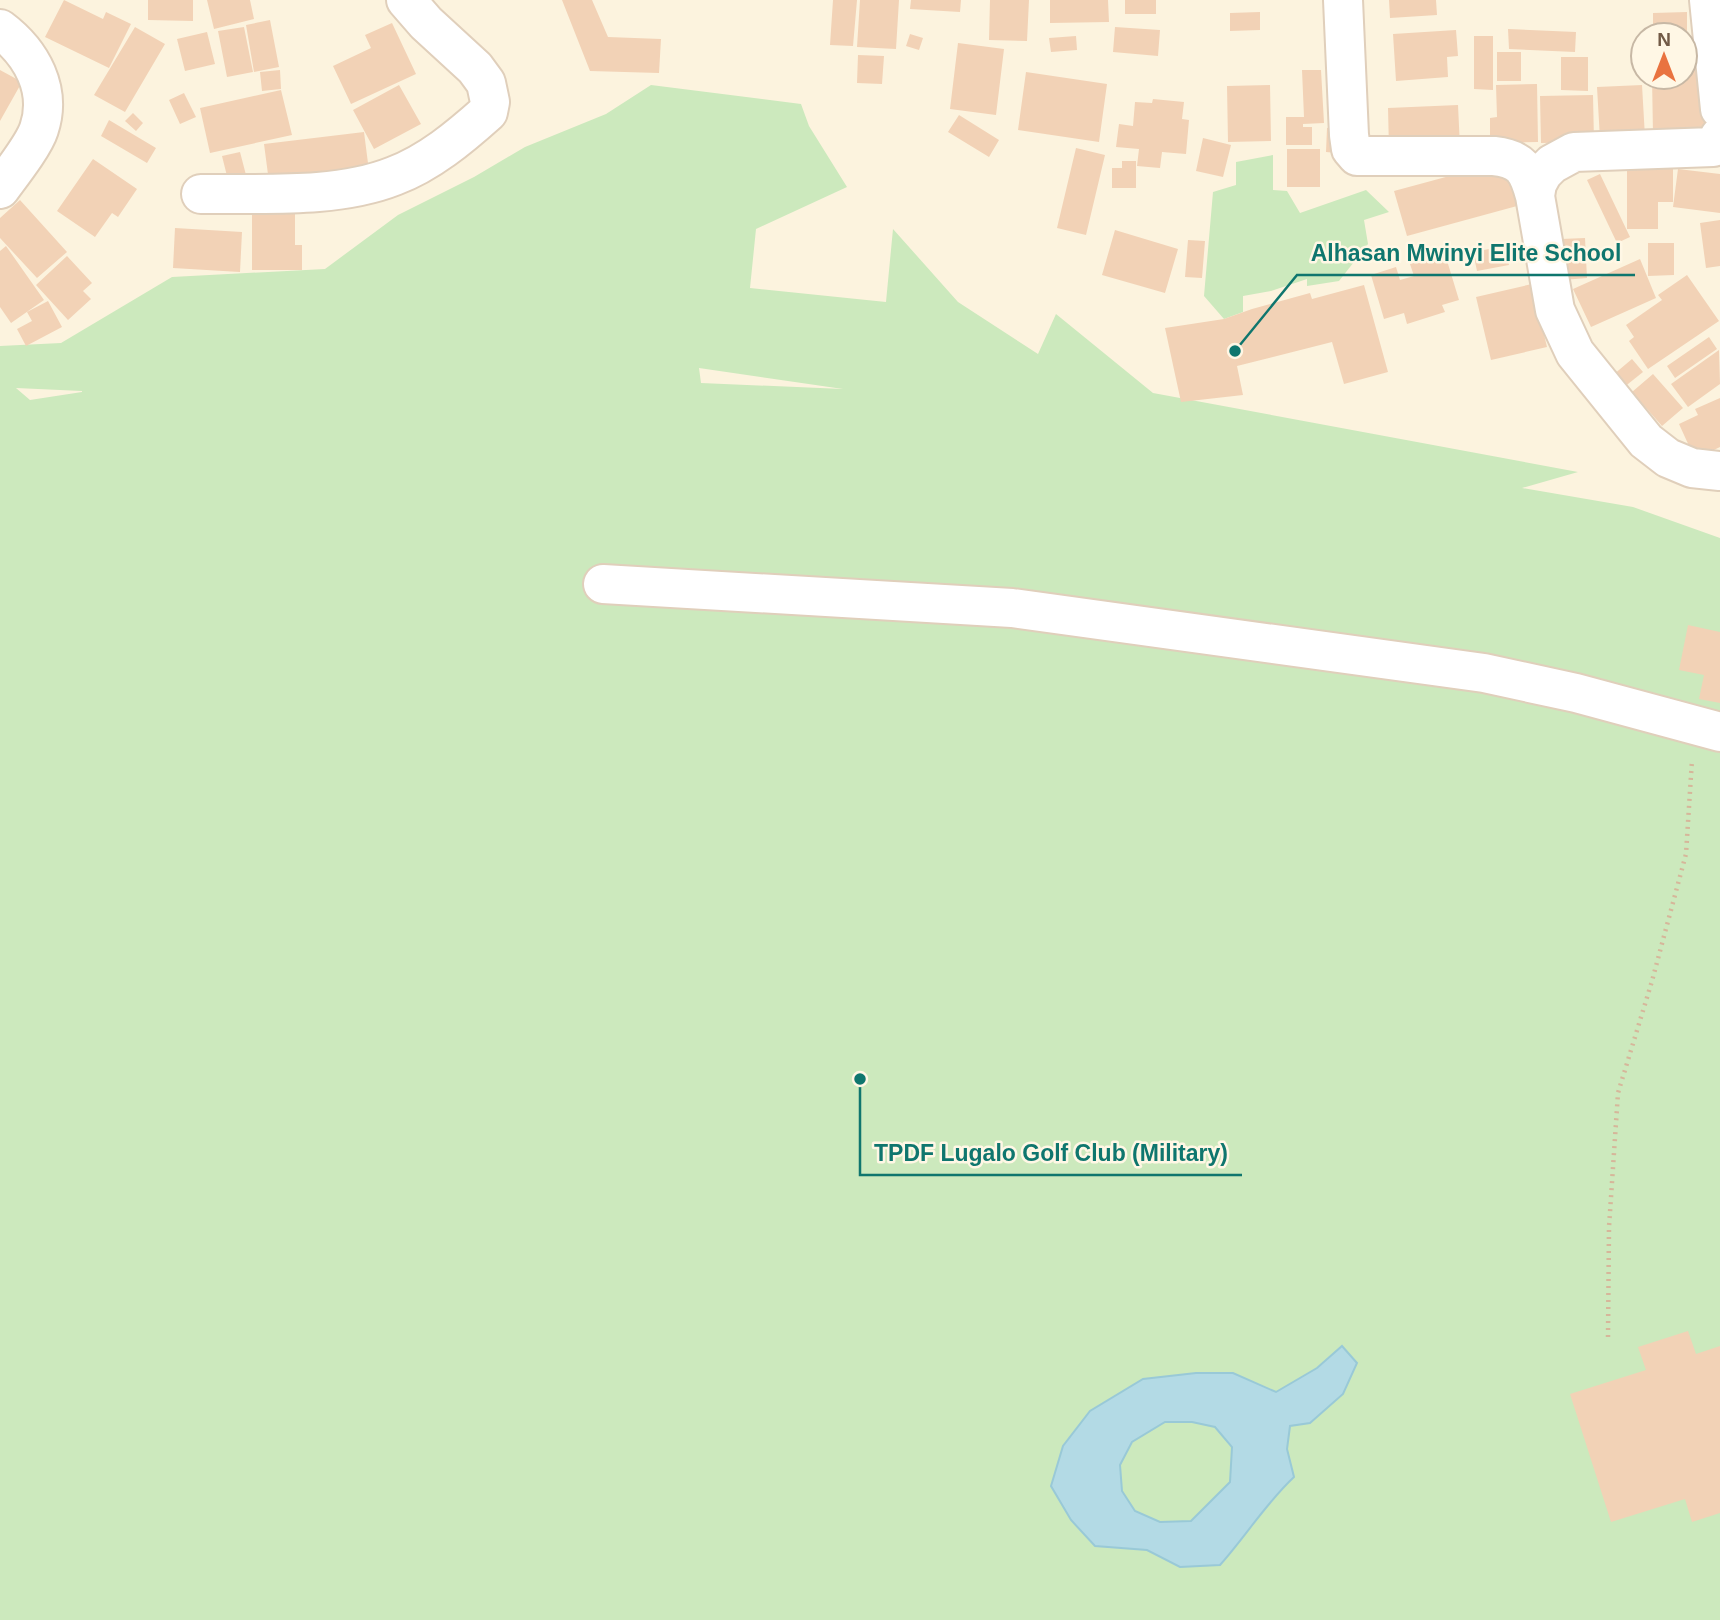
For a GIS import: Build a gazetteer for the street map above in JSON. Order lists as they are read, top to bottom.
{
  "places": ["Alhasan Mwinyi Elite School", "TPDF Lugalo Golf Club (Military)"],
  "north": "top"
}
